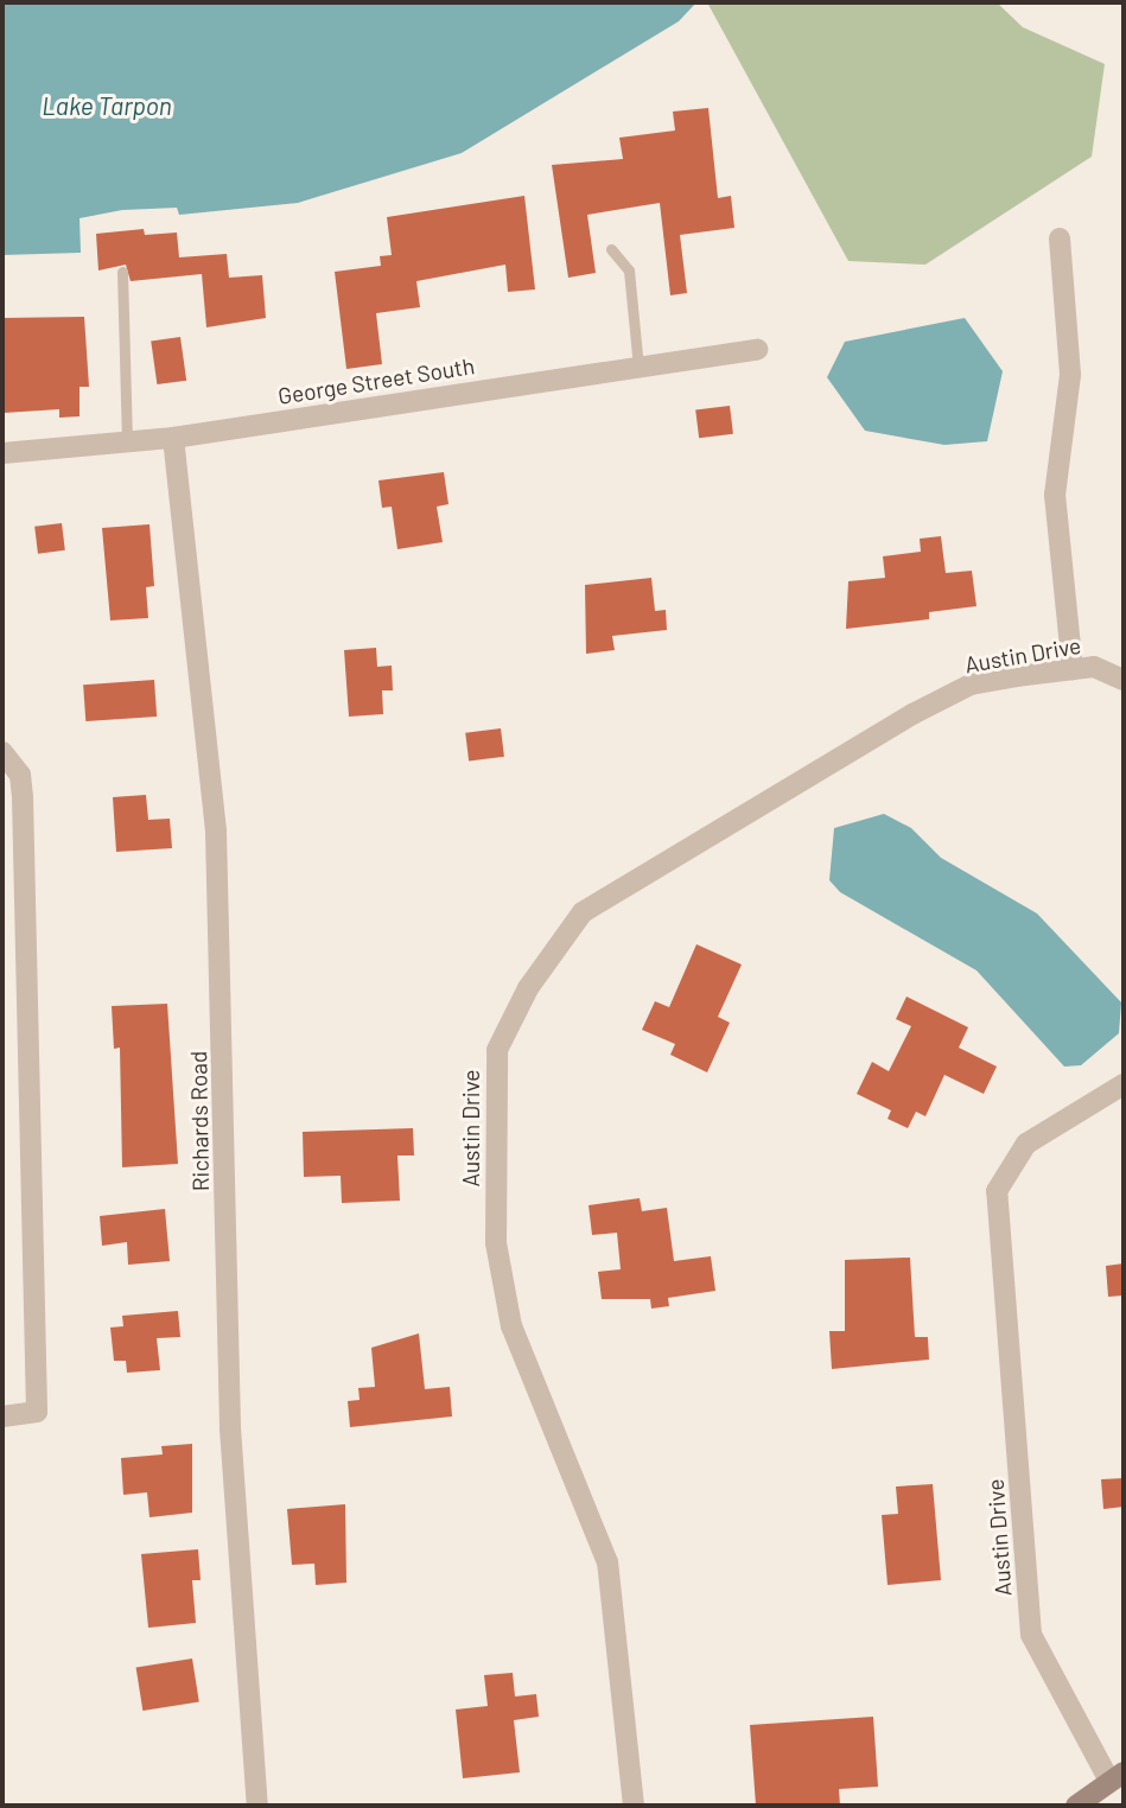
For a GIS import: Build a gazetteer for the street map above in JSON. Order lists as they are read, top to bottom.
{
  "streets": {
    "street": ["George Street South", "Austin Drive", "Richards Road"]
  },
  "crossings": [
    ["George Street South", "Richards Road"]
  ],
  "water": ["Lake Tarpon"]
}
